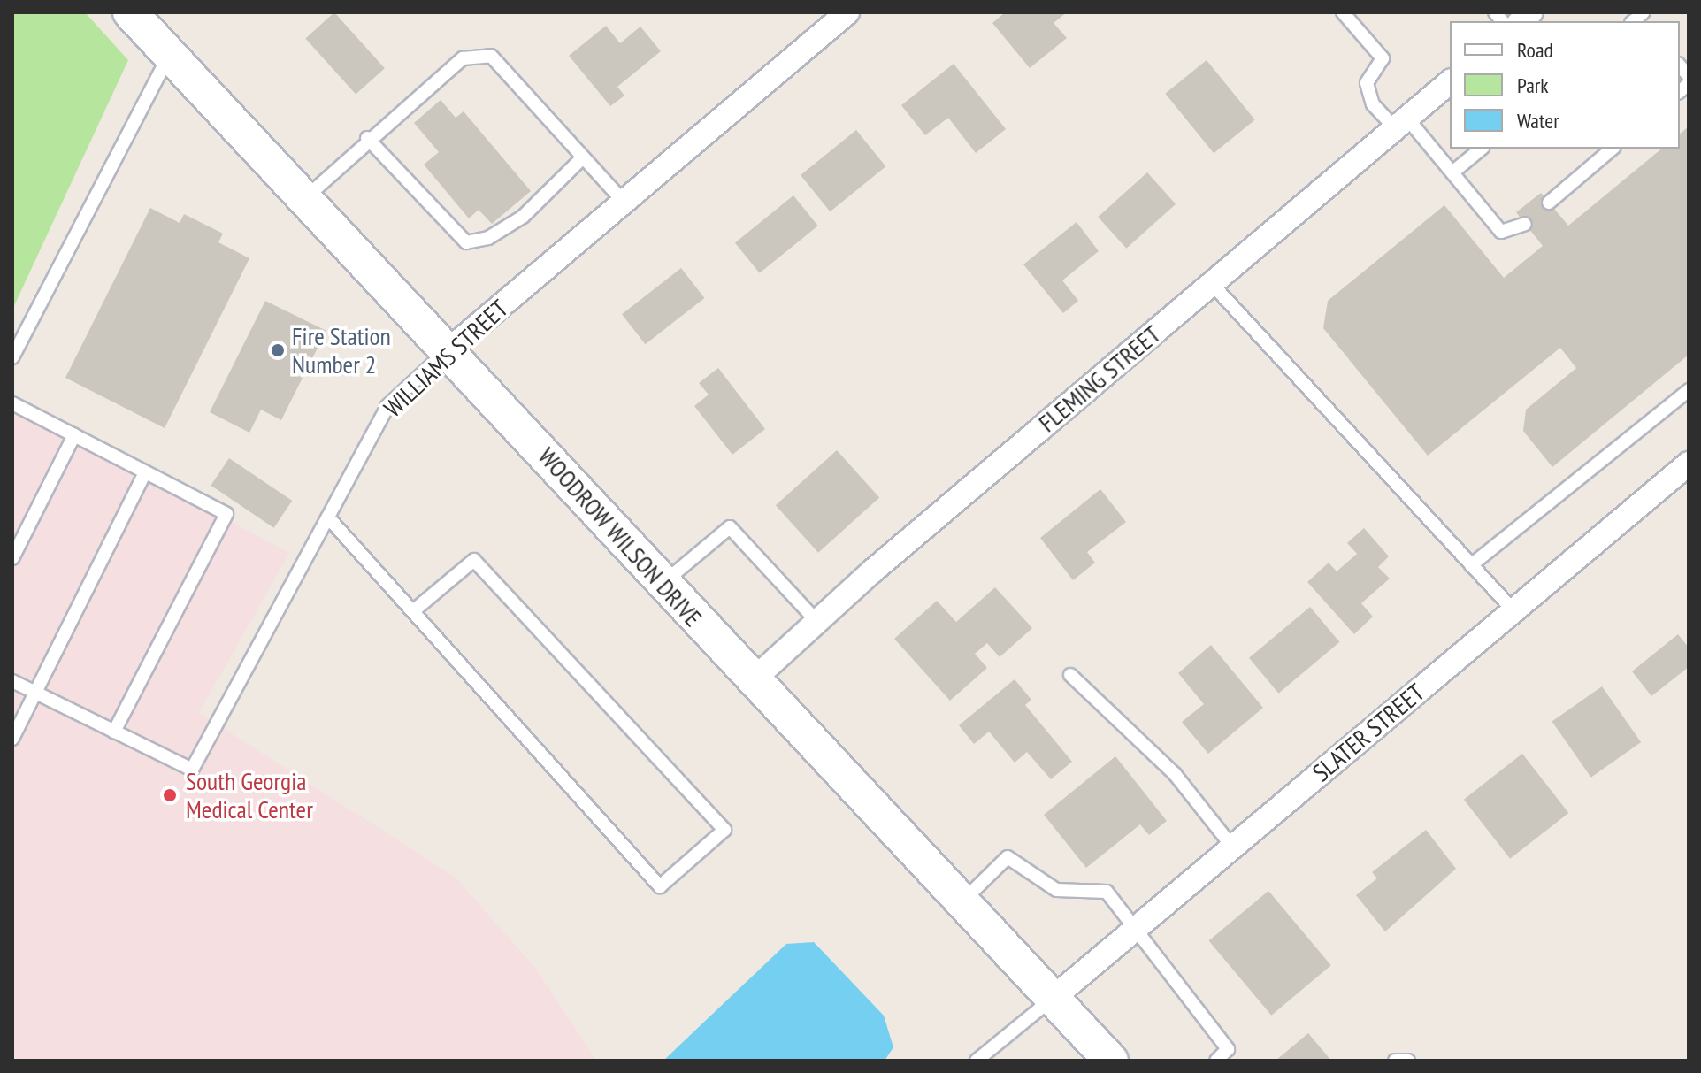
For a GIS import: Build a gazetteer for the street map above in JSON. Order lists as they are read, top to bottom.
{
  "streets": {
    "main road": ["WOODROW WILSON DRIVE"],
    "street": ["WILLIAMS STREET", "FLEMING STREET", "SLATER STREET"]
  },
  "crossings": [
    ["WILLIAMS STREET", "WOODROW WILSON DRIVE"],
    ["FLEMING STREET", "WOODROW WILSON DRIVE"],
    ["WOODROW WILSON DRIVE", "SLATER STREET"]
  ],
  "places": ["Fire Station Number 2", "South Georgia Medical Center"],
  "legend": ["Road", "Park", "Water"]
}
